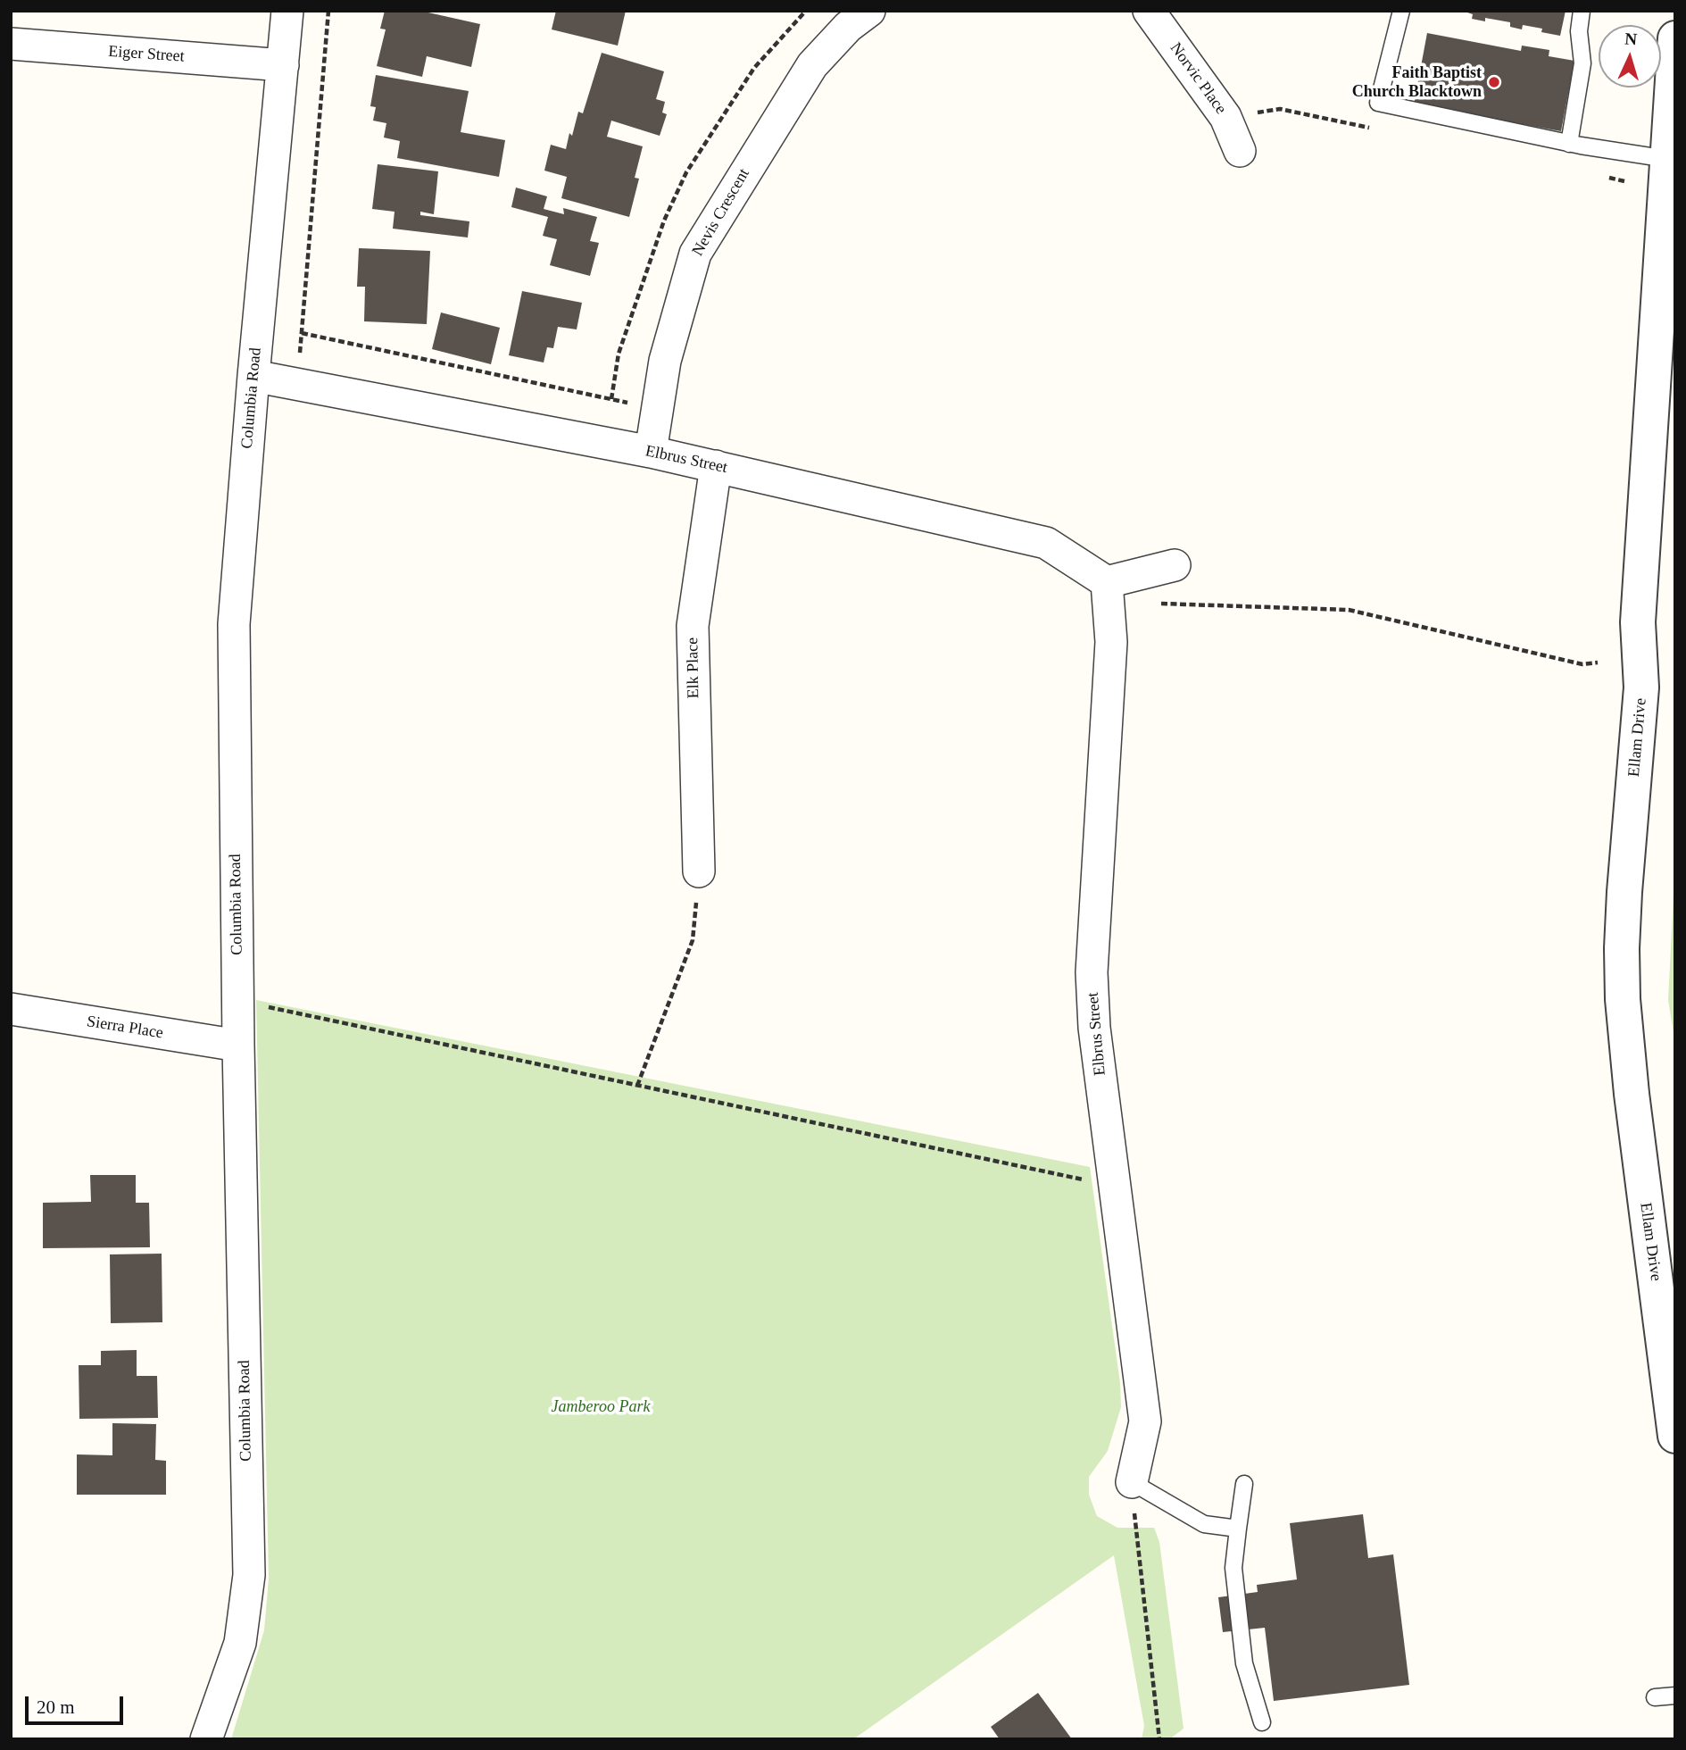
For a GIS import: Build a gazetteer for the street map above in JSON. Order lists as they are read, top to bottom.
{
  "streets": {
    "street": [
      "Eiger Street",
      "Norvic Place",
      "Nevis Crescent",
      "Columbia Road",
      "Elbrus Street",
      "Elk Place",
      "Ellam Drive",
      "Sierra Place"
    ]
  },
  "crossings": [
    ["Eiger Street", "Columbia Road"],
    ["Nevis Crescent", "Elbrus Street"],
    ["Columbia Road", "Elbrus Street"],
    ["Columbia Road", "Sierra Place"],
    ["Elbrus Street", "Elk Place"]
  ],
  "parks": ["Jamberoo Park"],
  "places": ["Faith Baptist Church Blacktown"],
  "scale_bar": "20 m",
  "north": "top"
}
